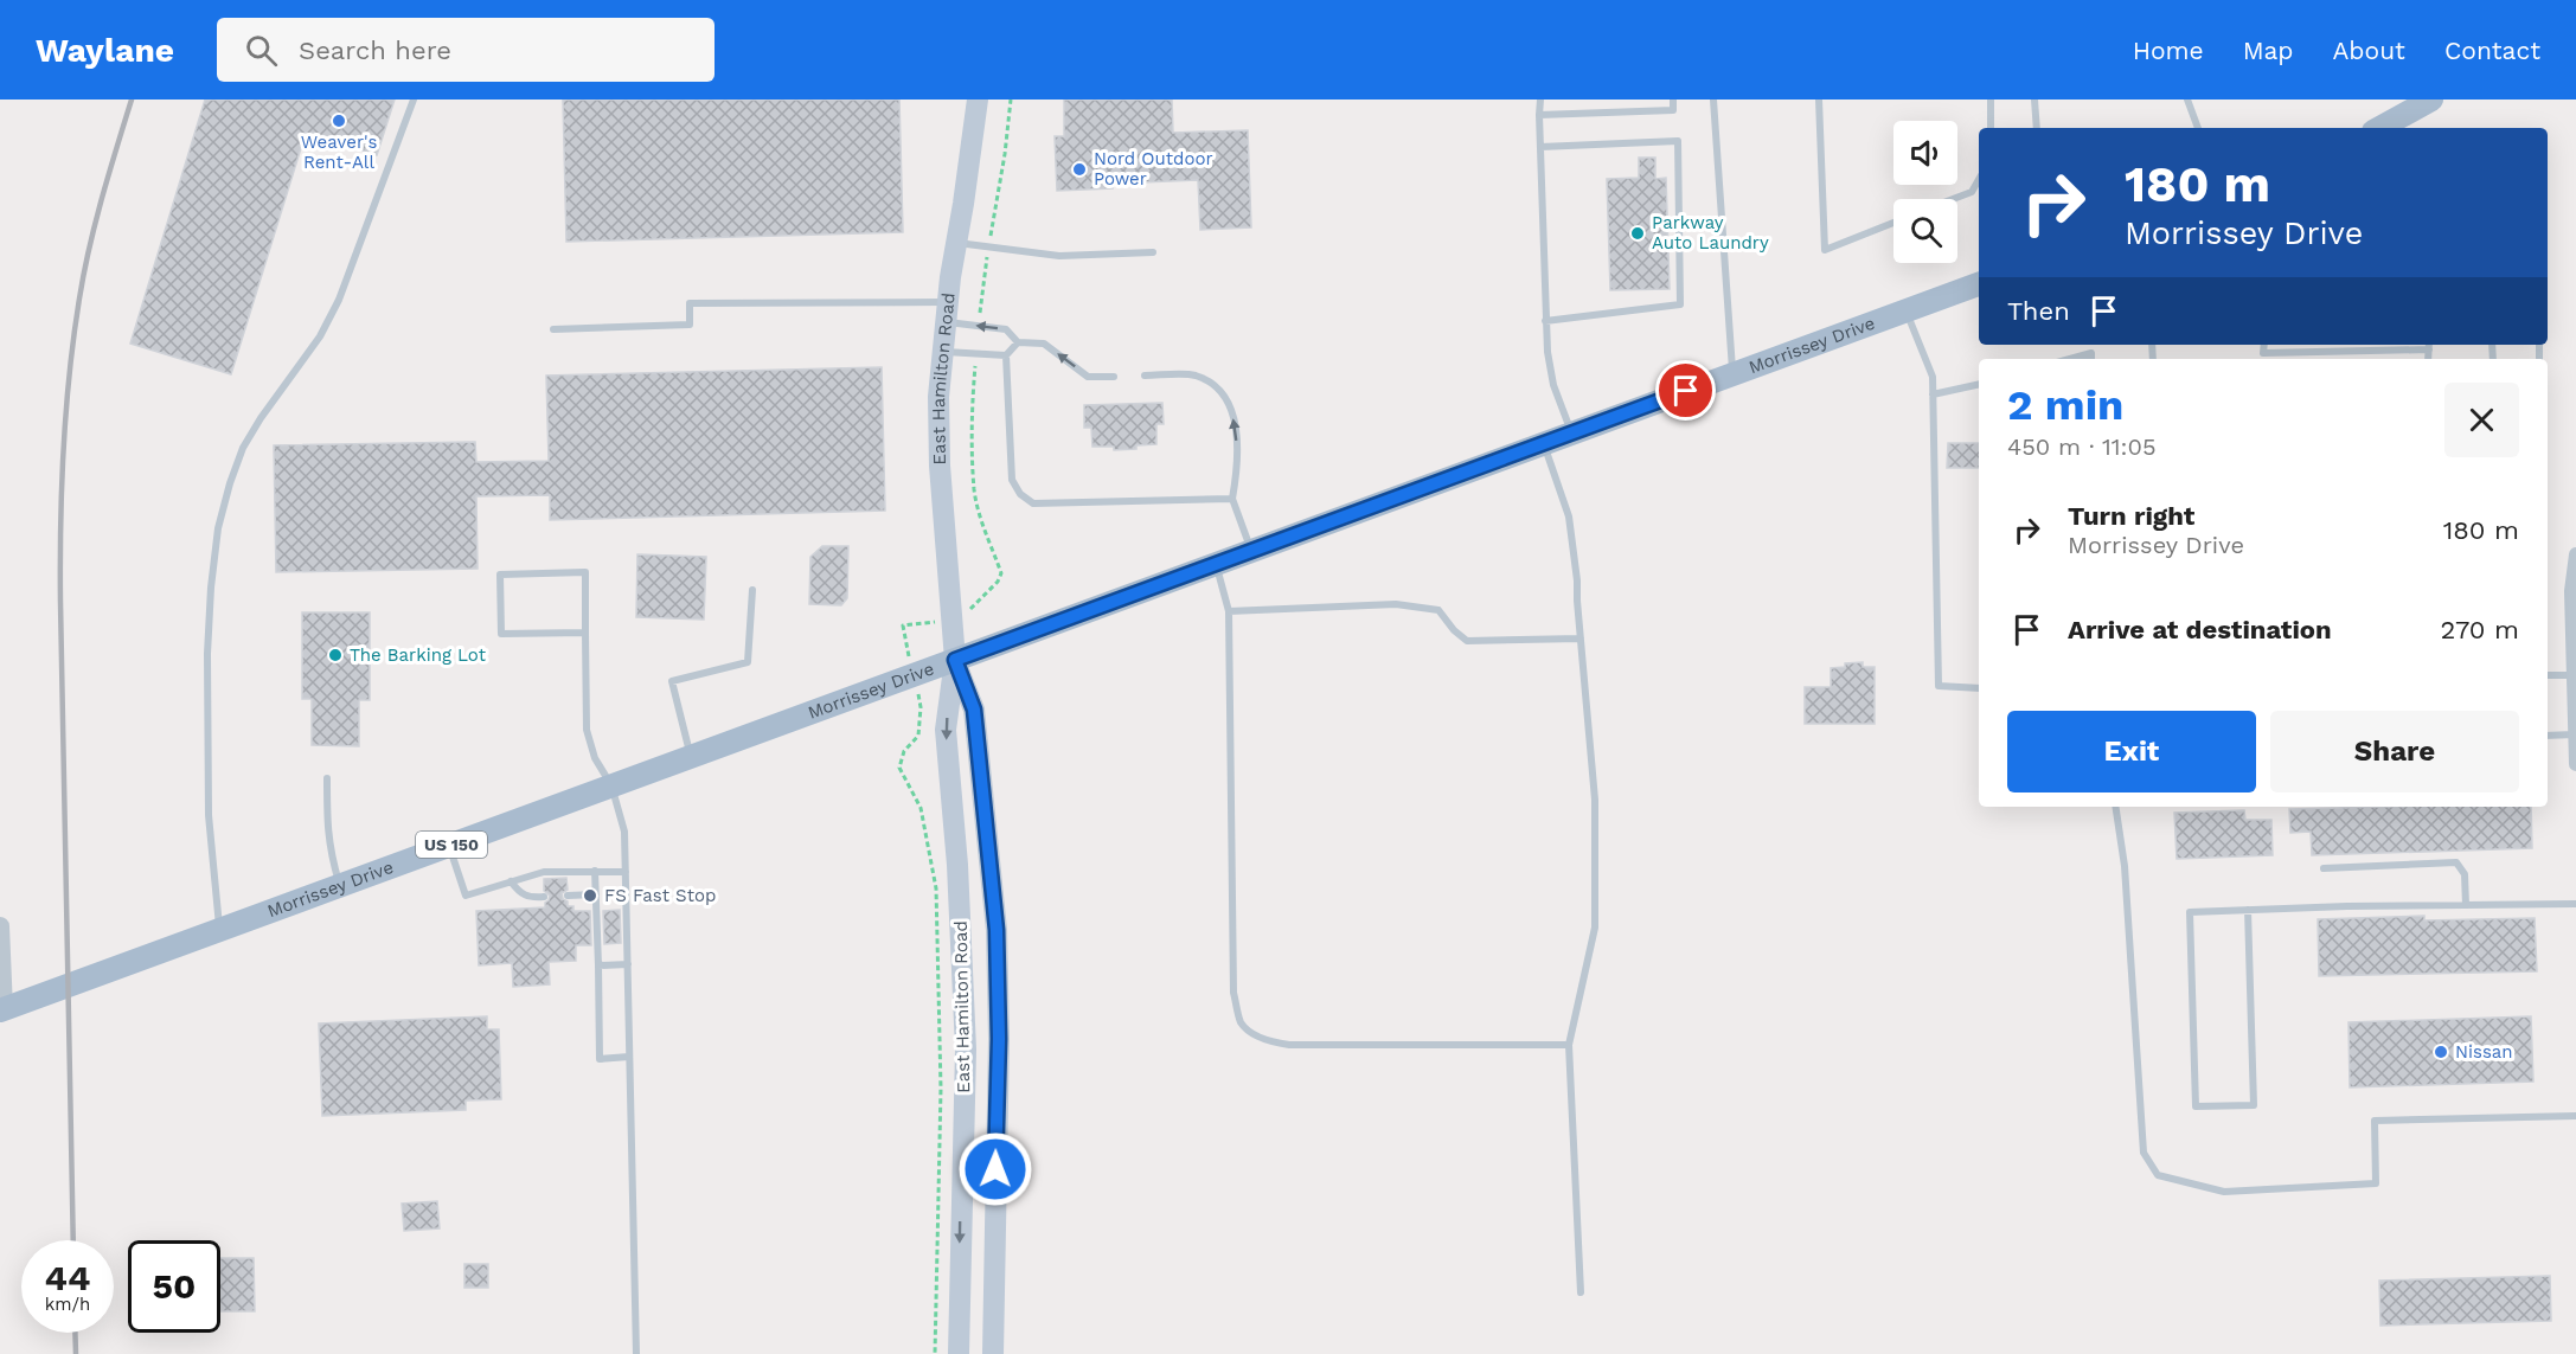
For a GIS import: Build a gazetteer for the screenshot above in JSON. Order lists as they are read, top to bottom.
{
  "streets": {
    "main road": ["Morrissey Drive", "East Hamilton Road", "US 150"]
  },
  "crossings": [
    ["Morrissey Drive", "East Hamilton Road"]
  ],
  "places": [
    "Weaver's Rent-All",
    "Nord Outdoor Power",
    "Parkway Auto Laundry",
    "The Barking Lot",
    "FS Fast Stop",
    "Nissan"
  ],
  "page": {
    "header": "Waylane",
    "search": "Search here",
    "nav": [
      "Home",
      "Map",
      "About",
      "Contact"
    ],
    "turn": ["180 m", "Morrissey Drive"],
    "then": "Then",
    "heading": ["2 min", "450 m · 11:05"],
    "list": [
      {
        "name": "Turn right",
        "note": "Morrissey Drive",
        "value": "180 m"
      },
      {
        "name": "Arrive at destination",
        "value": "270 m"
      }
    ],
    "buttons": ["Exit", "Share"],
    "speed": "44 km/h",
    "limit": "50"
  }
}
